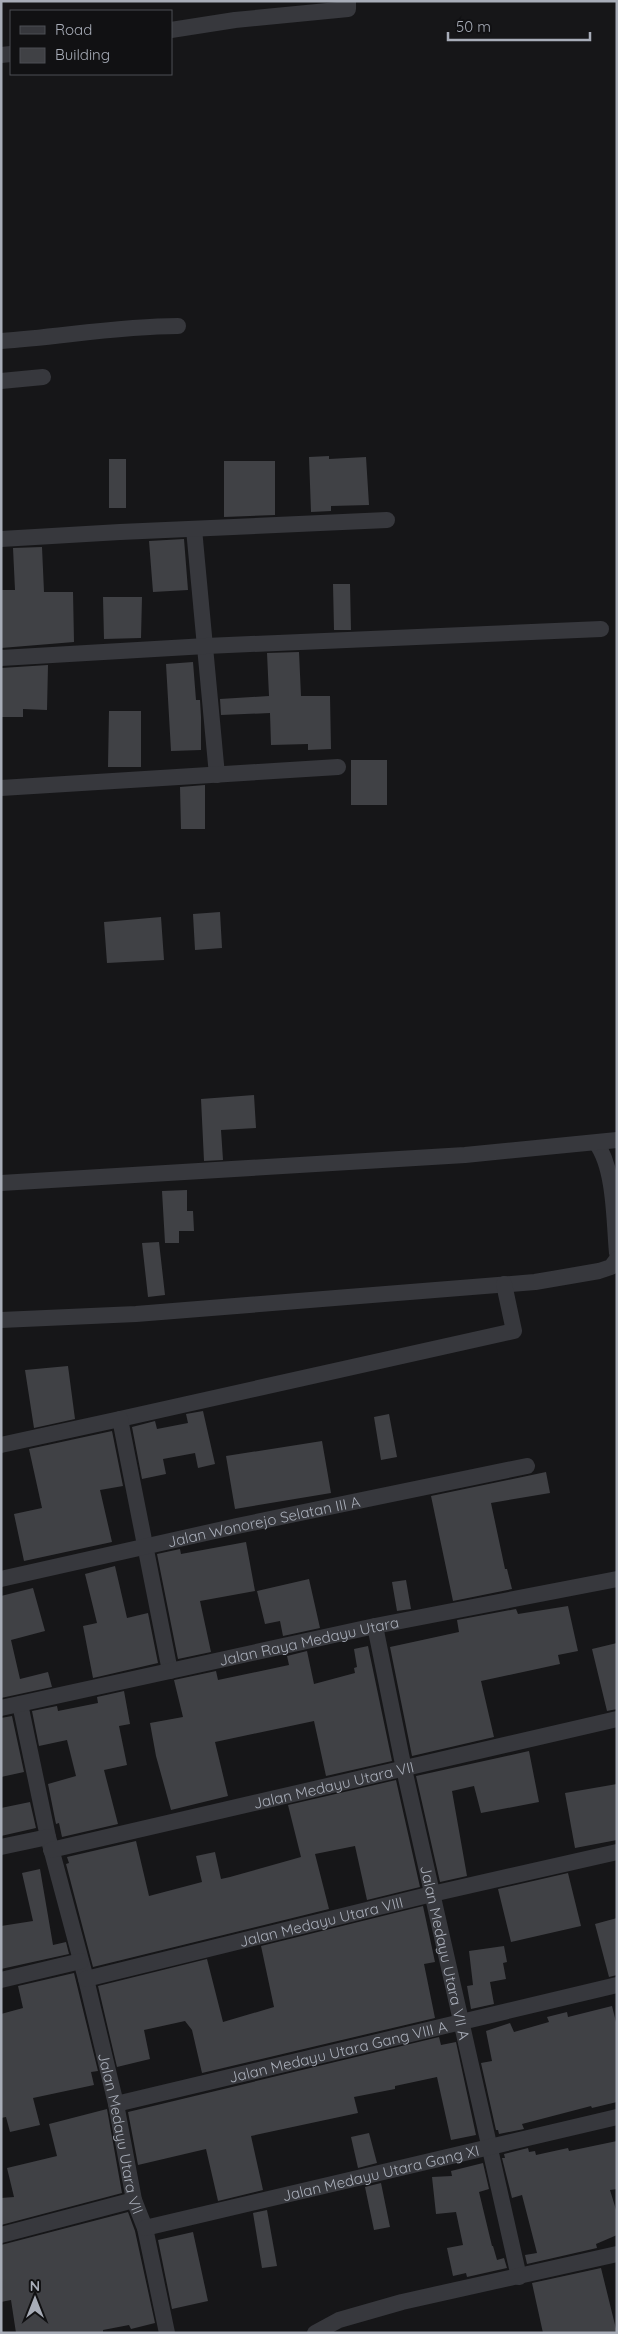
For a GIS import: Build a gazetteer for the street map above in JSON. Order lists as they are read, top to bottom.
{
  "streets": {
    "street": [
      "Jalan Wonorejo Selatan III A",
      "Jalan Raya Medayu Utara",
      "Jalan Medayu Utara VII",
      "Jalan Medayu Utara VIII",
      "Jalan Medayu Utara VII A",
      "Jalan Medayu Utara Gang VIII A",
      "Jalan Medayu Utara Gang XI"
    ]
  },
  "crossings": [
    ["Jalan Raya Medayu Utara", "Jalan Medayu Utara VII"],
    ["Jalan Raya Medayu Utara", "Jalan Medayu Utara VII A"],
    ["Jalan Medayu Utara VII", "Jalan Medayu Utara VIII"],
    ["Jalan Medayu Utara VII", "Jalan Medayu Utara VII A"],
    ["Jalan Medayu Utara VII", "Jalan Medayu Utara Gang VIII A"],
    ["Jalan Medayu Utara VII", "Jalan Medayu Utara Gang XI"],
    ["Jalan Medayu Utara VIII", "Jalan Medayu Utara VII A"],
    ["Jalan Medayu Utara VII A", "Jalan Medayu Utara Gang VIII A"],
    ["Jalan Medayu Utara VII A", "Jalan Medayu Utara Gang XI"]
  ],
  "legend": ["Road", "Building"],
  "scale_bar": "50 m",
  "north": "top"
}
